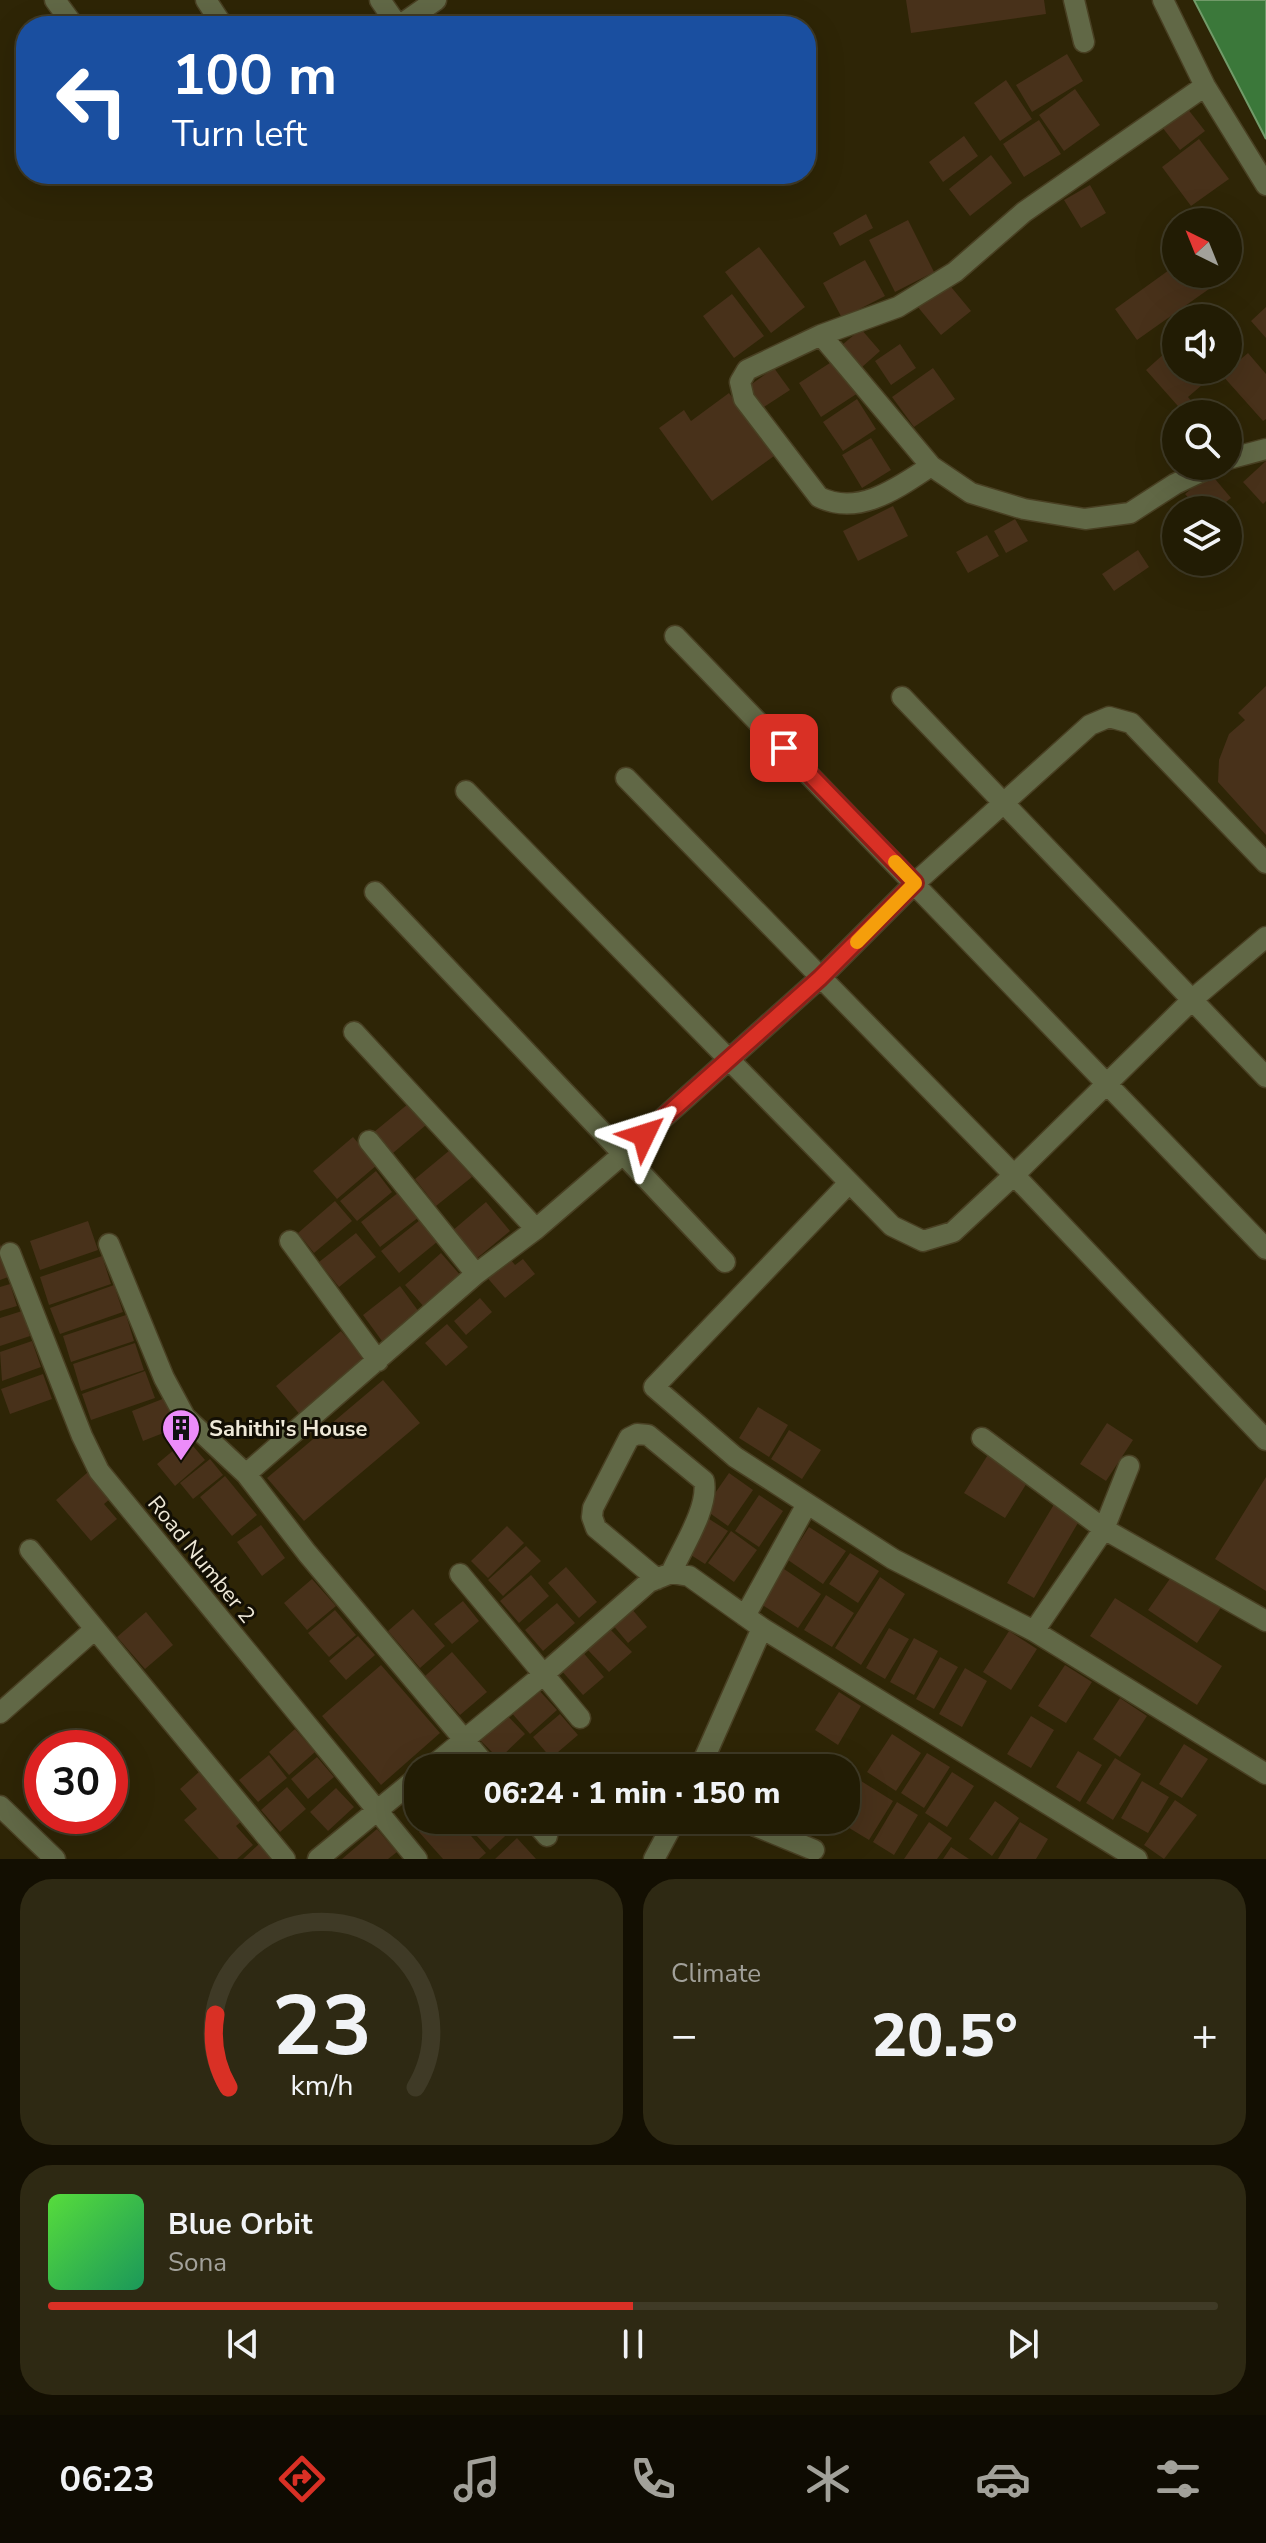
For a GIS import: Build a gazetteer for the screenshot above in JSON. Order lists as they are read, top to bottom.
{
  "streets": {
    "street": ["Road Number 2"]
  },
  "places": {
    "building": ["Sahithi's House"]
  },
  "north": "top left",
  "page": {
    "turn": ["100 m", "Turn left"],
    "limit": "30",
    "trip": "06:24 · 1 min · 150 m",
    "tile": "Climate",
    "heat": ["−", "20.5°", "+"],
    "song": ["Blue Orbit", "Sona"],
    "tabs": "06:23",
    "gauge": ["23", "km/h"]
  }
}
